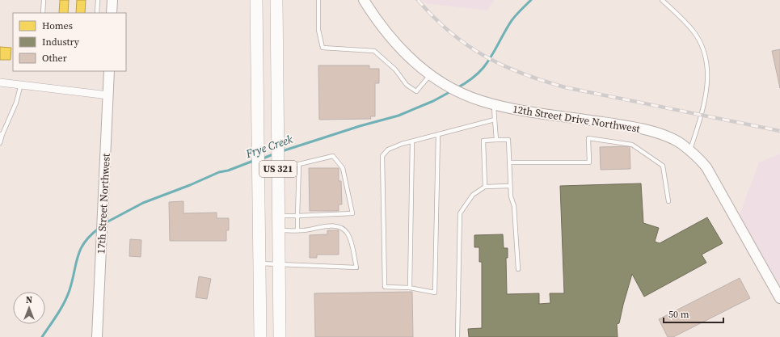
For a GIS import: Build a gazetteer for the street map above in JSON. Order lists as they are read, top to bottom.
{
  "streets": {
    "highway": ["US 321"],
    "street": ["12th Street Drive Northwest", "17th Street Northwest"]
  },
  "water": ["Frye Creek"],
  "legend": ["Homes", "Industry", "Other"],
  "scale_bar": "50 m",
  "north": "top"
}
